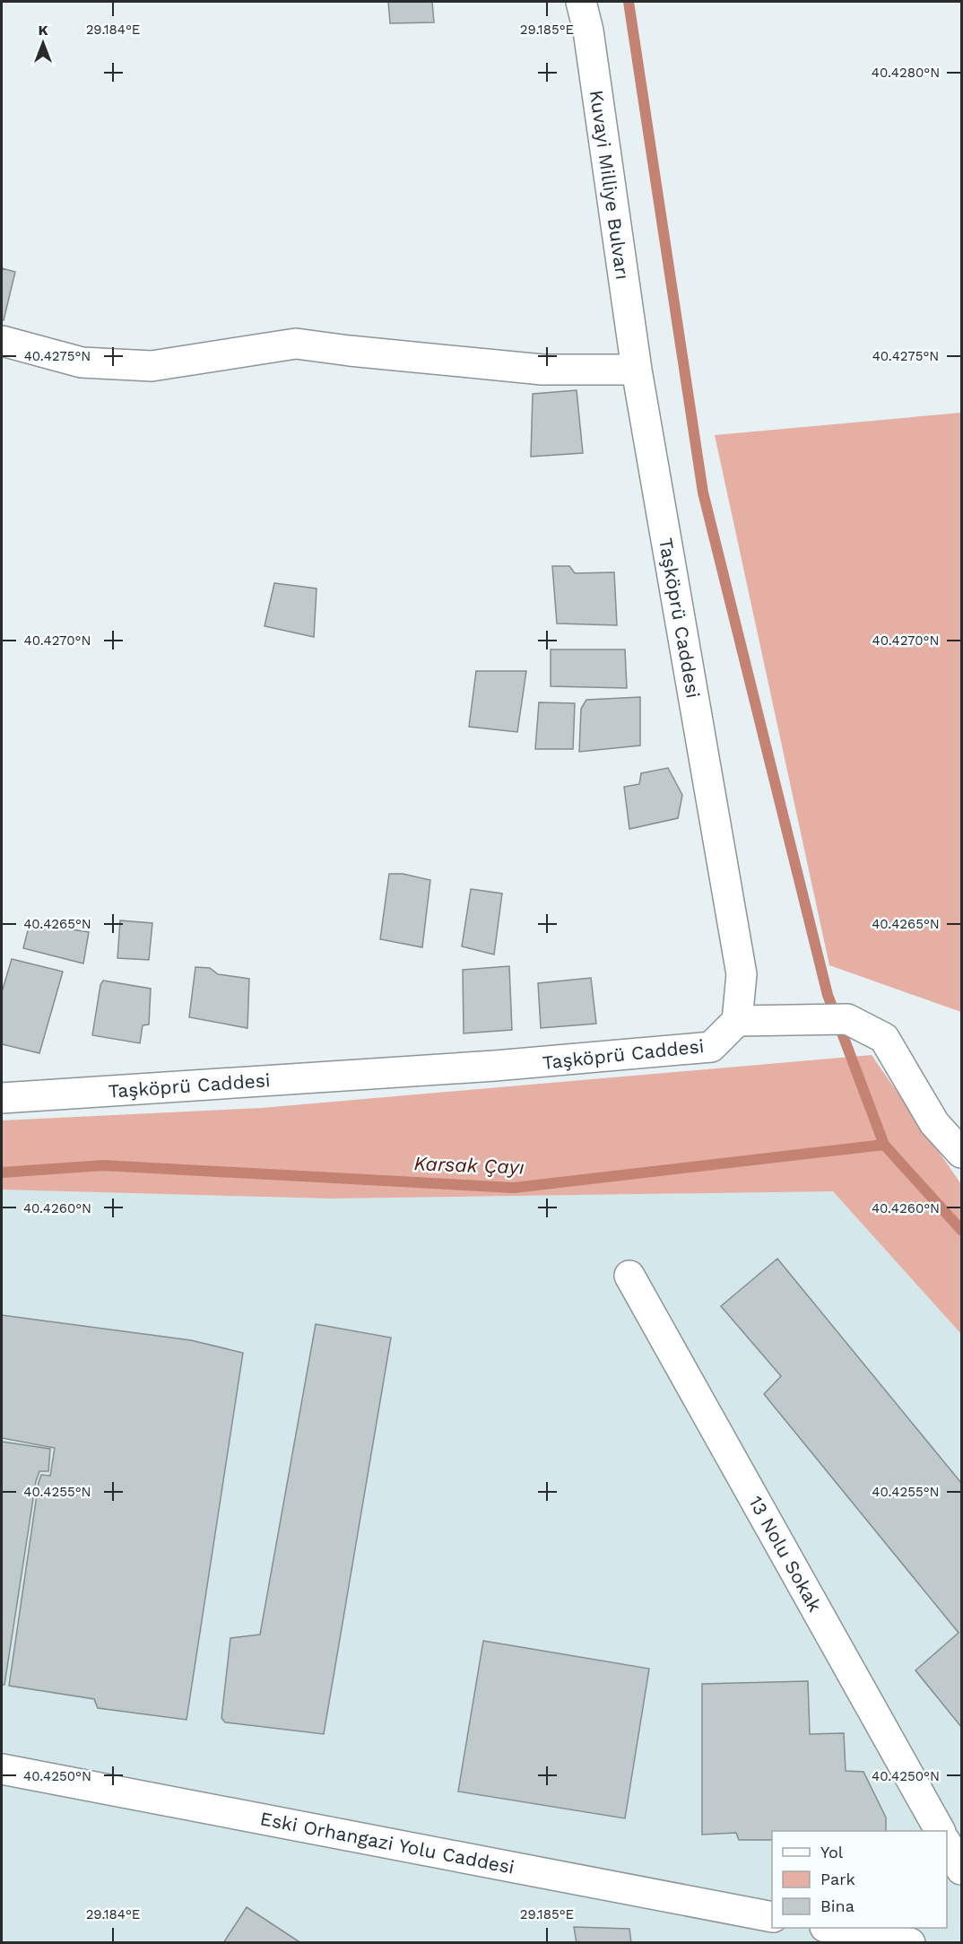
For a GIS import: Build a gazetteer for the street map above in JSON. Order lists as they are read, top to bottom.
{
  "streets": {
    "street": [
      "Kuvayi Milliye Bulvarı",
      "Taşköprü Caddesi",
      "13 Nolu Sokak",
      "Eski Orhangazi Yolu Caddesi"
    ]
  },
  "crossings": [
    ["Kuvayi Milliye Bulvarı", "Taşköprü Caddesi"]
  ],
  "water": ["Karsak Çayı"],
  "legend": ["Yol", "Park", "Bina"],
  "north": "top",
  "coordinates": [
    "29.184°E",
    "29.185°E",
    "40.4280°N",
    "40.4275°N",
    "40.4270°N",
    "40.4265°N",
    "40.4260°N",
    "40.4255°N",
    "40.4250°N"
  ]
}
